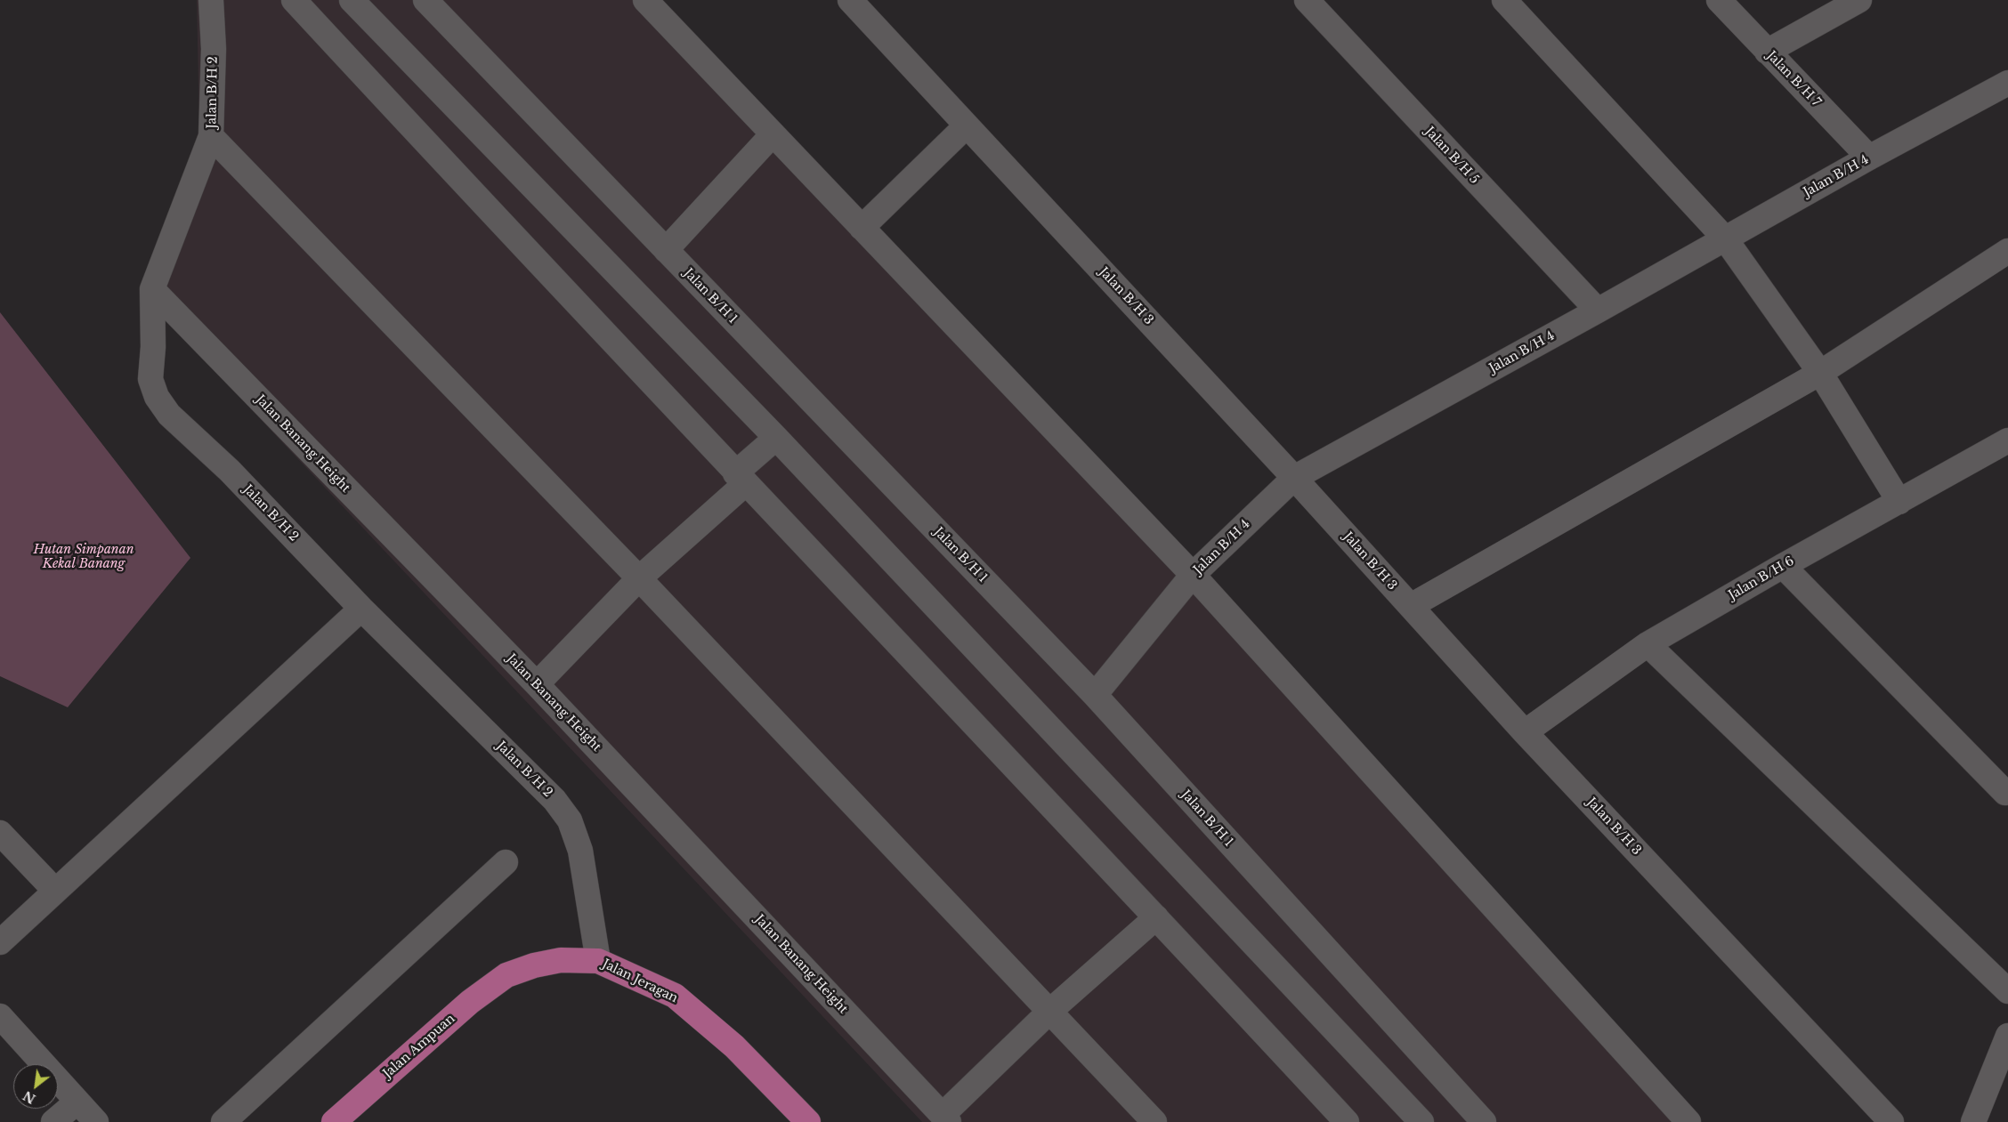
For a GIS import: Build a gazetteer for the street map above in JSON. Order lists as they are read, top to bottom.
{
  "streets": {
    "main road": ["Jalan Jeragan", "Jalan Ampuan"],
    "street": [
      "Jalan B/H 7",
      "Jalan B/H 2",
      "Jalan B/H 5",
      "Jalan B/H 4",
      "Jalan B/H 1",
      "Jalan B/H 3",
      "Jalan Banang Height",
      "Jalan B/H 6"
    ]
  },
  "crossings": [
    ["Jalan B/H 7", "Jalan B/H 4"],
    ["Jalan B/H 2", "Jalan Banang Height"],
    ["Jalan B/H 2", "Jalan Jeragan"],
    ["Jalan B/H 5", "Jalan B/H 4"],
    ["Jalan B/H 4", "Jalan B/H 1"],
    ["Jalan B/H 4", "Jalan B/H 3"],
    ["Jalan B/H 3", "Jalan B/H 6"],
    ["Jalan Jeragan", "Jalan Ampuan"]
  ],
  "parks": ["Hutan Simpanan Kekal Banang"],
  "north": "bottom left"
}
